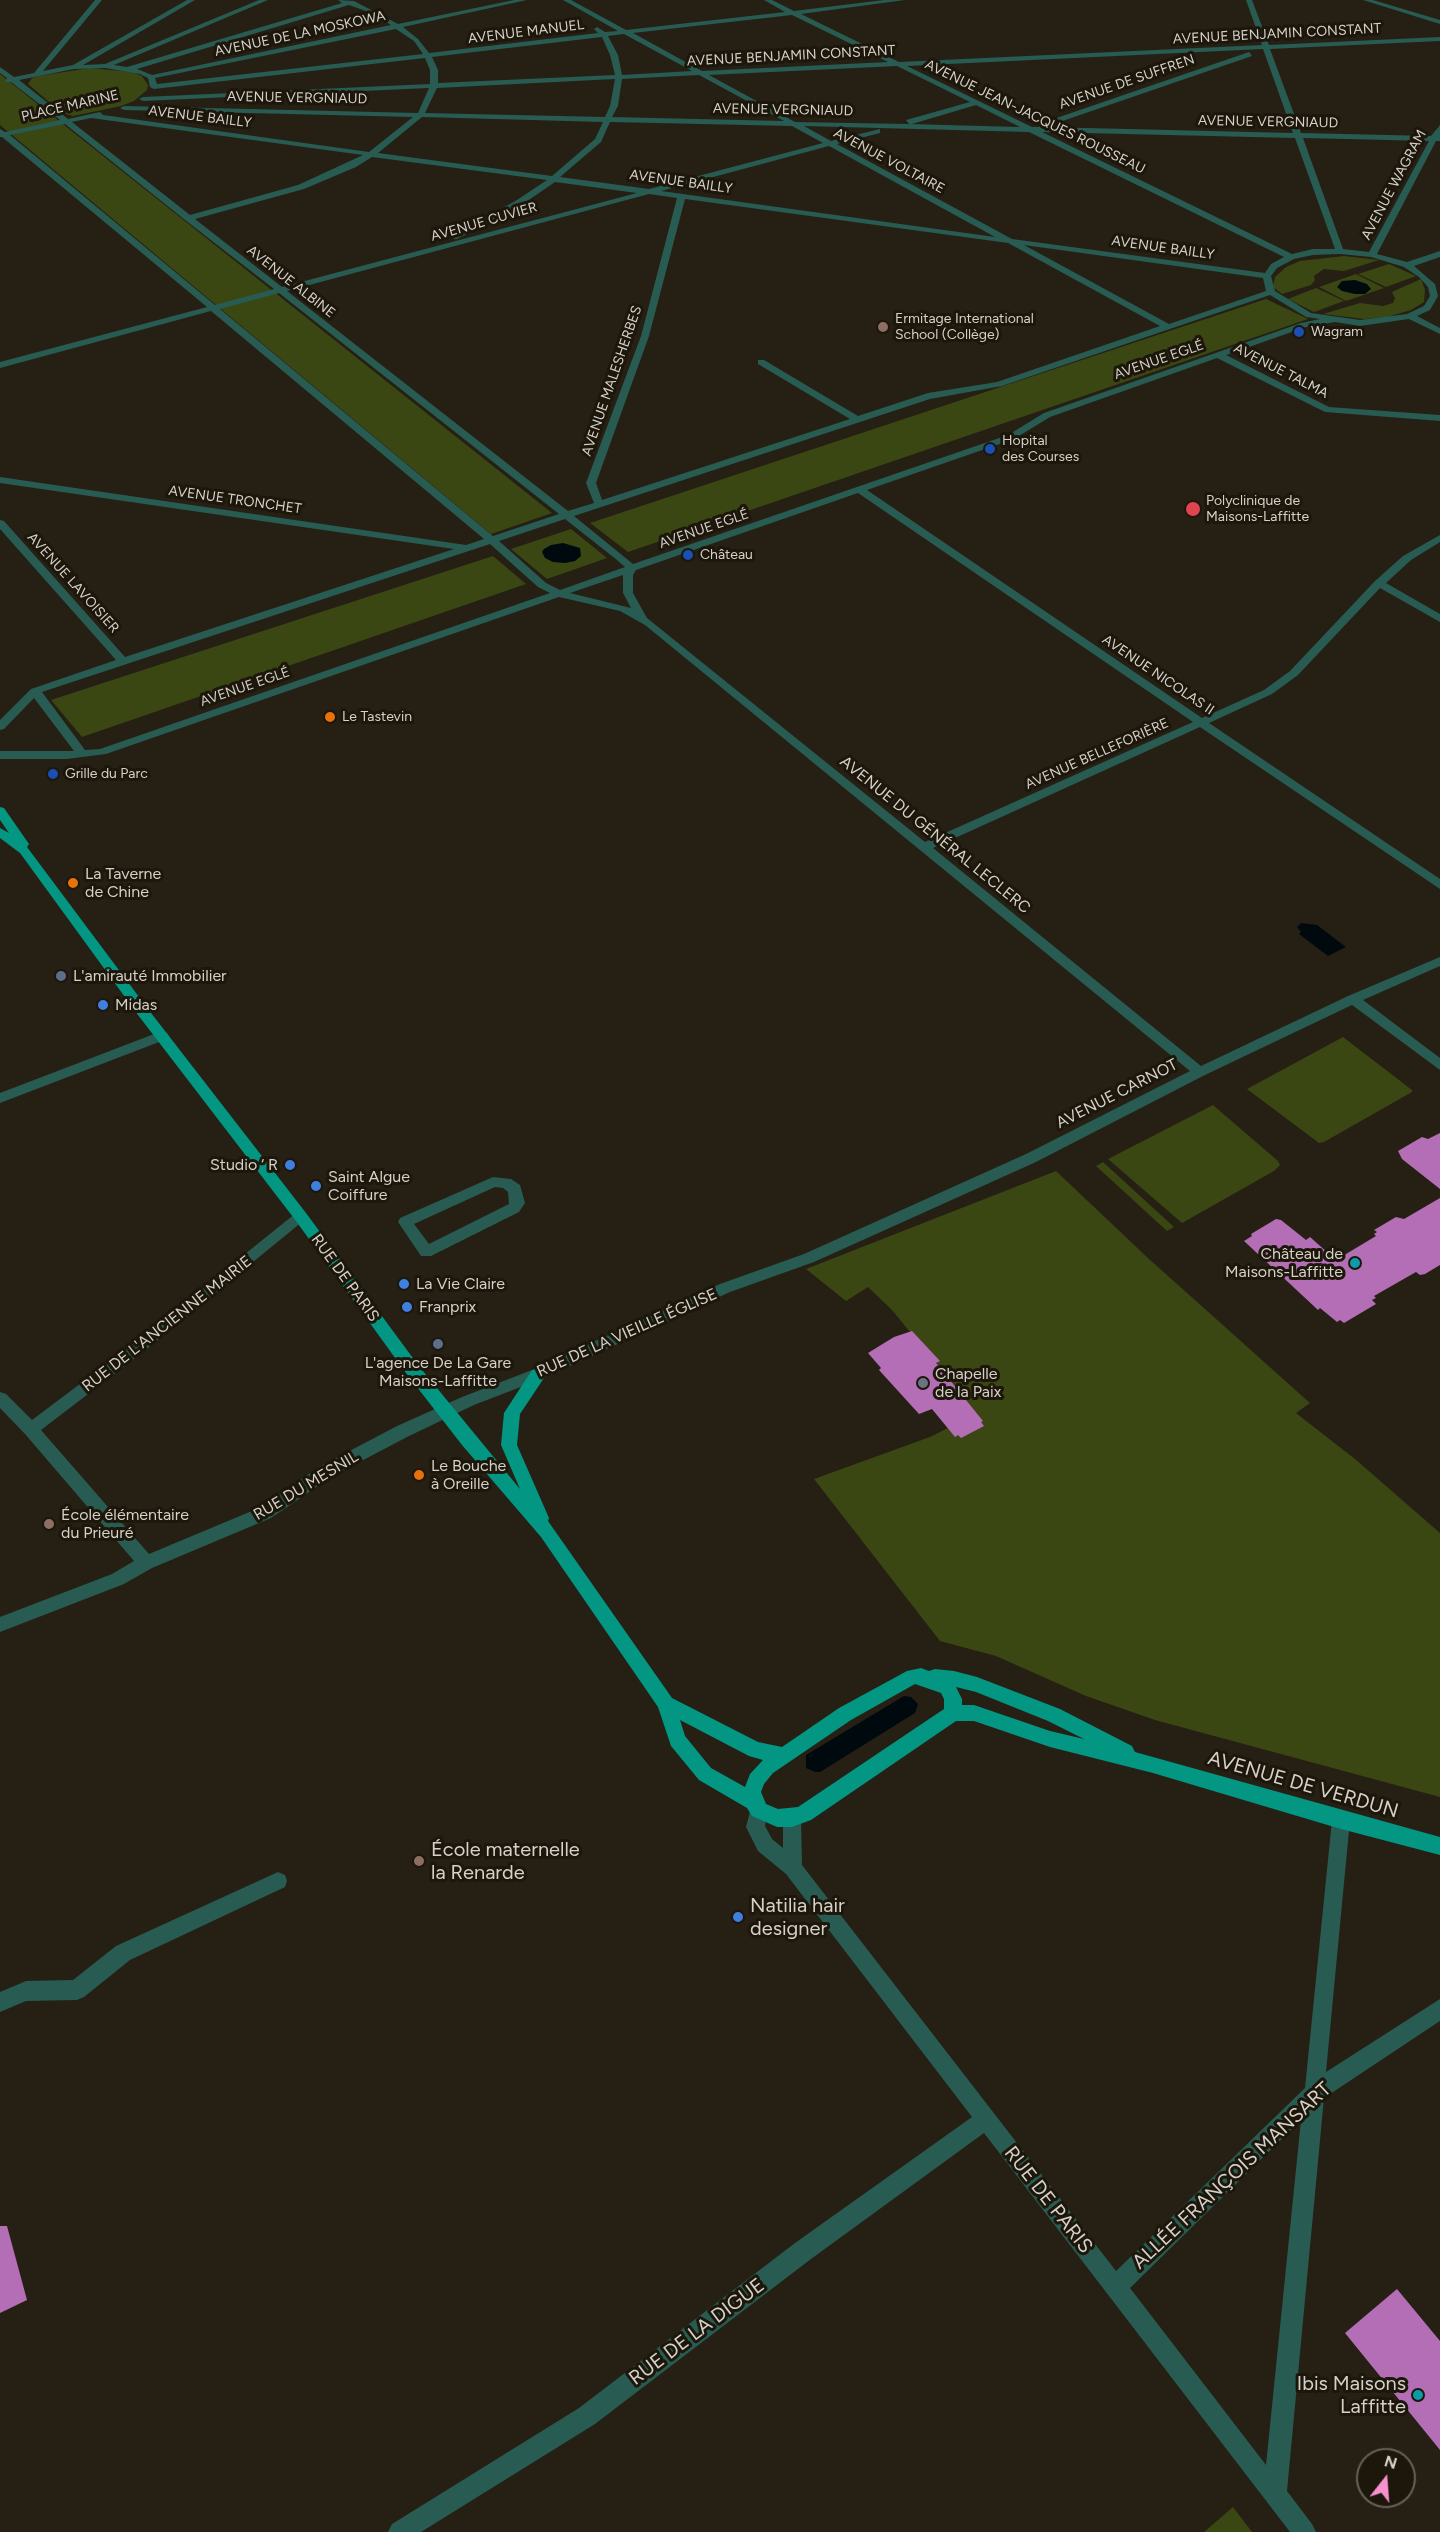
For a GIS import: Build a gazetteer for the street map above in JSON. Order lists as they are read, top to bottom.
{
  "streets": {
    "main road": ["RUE DE PARIS", "AVENUE DE VERDUN"],
    "street": [
      "AVENUE MANUEL",
      "AVENUE DE LA MOSKOWA",
      "AVENUE BENJAMIN CONSTANT",
      "AVENUE DE SUFFREN",
      "AVENUE VERGNIAUD",
      "PLACE MARINE",
      "AVENUE BAILLY",
      "AVENUE JEAN-JACQUES ROUSSEAU",
      "AVENUE VOLTAIRE",
      "AVENUE WAGRAM",
      "AVENUE CUVIER",
      "AVENUE ALBINE",
      "AVENUE EGLÉ",
      "AVENUE TALMA",
      "AVENUE MALESHERBES",
      "AVENUE TRONCHET",
      "AVENUE LAVOISIER",
      "AVENUE NICOLAS II",
      "AVENUE BELLEFORIÈRE",
      "AVENUE DU GÉNÉRAL LECLERC",
      "AVENUE CARNOT",
      "RUE DE L'ANCIENNE MAIRIE",
      "RUE DE LA VIEILLE ÉGLISE",
      "RUE DU MESNIL",
      "ALLÉE FRANÇOIS MANSART",
      "RUE DE LA DIGUE"
    ]
  },
  "crossings": [
    ["AVENUE MANUEL", "PLACE MARINE"],
    ["AVENUE MANUEL", "AVENUE JEAN-JACQUES ROUSSEAU"],
    ["AVENUE MANUEL", "AVENUE VOLTAIRE"],
    ["AVENUE DE LA MOSKOWA", "PLACE MARINE"],
    ["AVENUE BENJAMIN CONSTANT", "AVENUE DE SUFFREN"],
    ["AVENUE BENJAMIN CONSTANT", "PLACE MARINE"],
    ["AVENUE BENJAMIN CONSTANT", "AVENUE JEAN-JACQUES ROUSSEAU"],
    ["AVENUE BENJAMIN CONSTANT", "AVENUE VOLTAIRE"],
    ["AVENUE DE SUFFREN", "AVENUE VERGNIAUD"],
    ["AVENUE DE SUFFREN", "AVENUE JEAN-JACQUES ROUSSEAU"],
    ["AVENUE VERGNIAUD", "PLACE MARINE"],
    ["AVENUE VERGNIAUD", "AVENUE JEAN-JACQUES ROUSSEAU"],
    ["AVENUE VERGNIAUD", "AVENUE VOLTAIRE"],
    ["AVENUE VERGNIAUD", "AVENUE WAGRAM"],
    ["AVENUE VERGNIAUD", "AVENUE CUVIER"],
    ["PLACE MARINE", "AVENUE BAILLY"],
    ["PLACE MARINE", "AVENUE ALBINE"],
    ["AVENUE BAILLY", "AVENUE VOLTAIRE"],
    ["AVENUE BAILLY", "AVENUE CUVIER"],
    ["AVENUE BAILLY", "AVENUE MALESHERBES"],
    ["AVENUE JEAN-JACQUES ROUSSEAU", "AVENUE CUVIER"],
    ["AVENUE VOLTAIRE", "AVENUE CUVIER"],
    ["AVENUE VOLTAIRE", "AVENUE EGLÉ"],
    ["AVENUE CUVIER", "AVENUE ALBINE"],
    ["AVENUE ALBINE", "AVENUE EGLÉ"],
    ["AVENUE EGLÉ", "AVENUE TALMA"],
    ["AVENUE EGLÉ", "AVENUE MALESHERBES"],
    ["AVENUE EGLÉ", "AVENUE TRONCHET"],
    ["AVENUE EGLÉ", "AVENUE LAVOISIER"],
    ["AVENUE EGLÉ", "AVENUE NICOLAS II"],
    ["AVENUE EGLÉ", "AVENUE DU GÉNÉRAL LECLERC"],
    ["AVENUE NICOLAS II", "AVENUE BELLEFORIÈRE"],
    ["AVENUE BELLEFORIÈRE", "AVENUE DU GÉNÉRAL LECLERC"],
    ["AVENUE DU GÉNÉRAL LECLERC", "AVENUE CARNOT"],
    ["AVENUE CARNOT", "RUE DE LA VIEILLE ÉGLISE"],
    ["RUE DE PARIS", "RUE DE L'ANCIENNE MAIRIE"],
    ["RUE DE PARIS", "RUE DE LA VIEILLE ÉGLISE"],
    ["RUE DE PARIS", "RUE DU MESNIL"],
    ["RUE DE PARIS", "ALLÉE FRANÇOIS MANSART"],
    ["RUE DE PARIS", "RUE DE LA DIGUE"],
    ["RUE DE LA VIEILLE ÉGLISE", "RUE DU MESNIL"]
  ],
  "places": [
    "Ermitage International School (Collège)",
    "Wagram",
    "Hopital des Courses",
    "Polyclinique de Maisons-Laffitte",
    "Château",
    "Le Tastevin",
    "Grille du Parc",
    "La Taverne de Chine",
    "L'amirauté Immobilier",
    "Midas",
    "Studio ‘ R",
    "Saint Algue Coiffure",
    "Château de Maisons-Laffitte",
    "La Vie Claire",
    "Franprix",
    "L'agence De La Gare Maisons-Laffitte",
    "Chapelle de la Paix",
    "Le Bouche à Oreille",
    "École élémentaire du Prieuré",
    "École maternelle la Renarde",
    "Natilia hair designer",
    "Ibis Maisons Laffitte"
  ],
  "north": "top"
}
